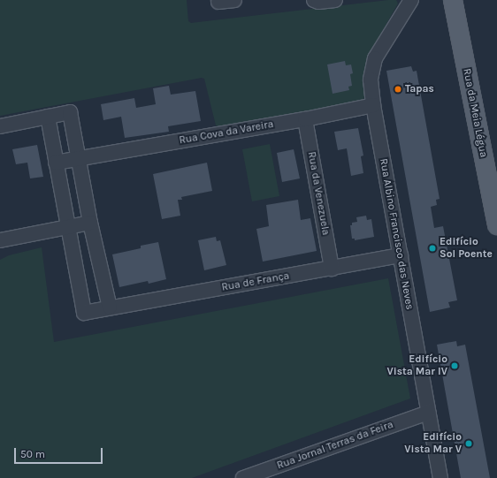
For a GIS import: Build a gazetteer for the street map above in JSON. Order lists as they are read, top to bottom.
{
  "streets": {
    "main road": ["Rua da Meia Légua"],
    "street": [
      "Rua Cova da Vareira",
      "Rua da Venezuela",
      "Rua Albino Francisco das Neves",
      "Rua de França",
      "Rua Jornal Terras da Feira"
    ]
  },
  "crossings": [
    ["Rua Cova da Vareira", "Rua da Venezuela"],
    ["Rua Cova da Vareira", "Rua Albino Francisco das Neves"],
    ["Rua da Venezuela", "Rua de França"],
    ["Rua Albino Francisco das Neves", "Rua de França"],
    ["Rua Albino Francisco das Neves", "Rua Jornal Terras da Feira"]
  ],
  "places": [
    "Tapas",
    "Edifício Sol Poente",
    "Edifício Vista Mar IV",
    "Edifício Vista Mar V"
  ],
  "scale_bar": "50 m"
}
